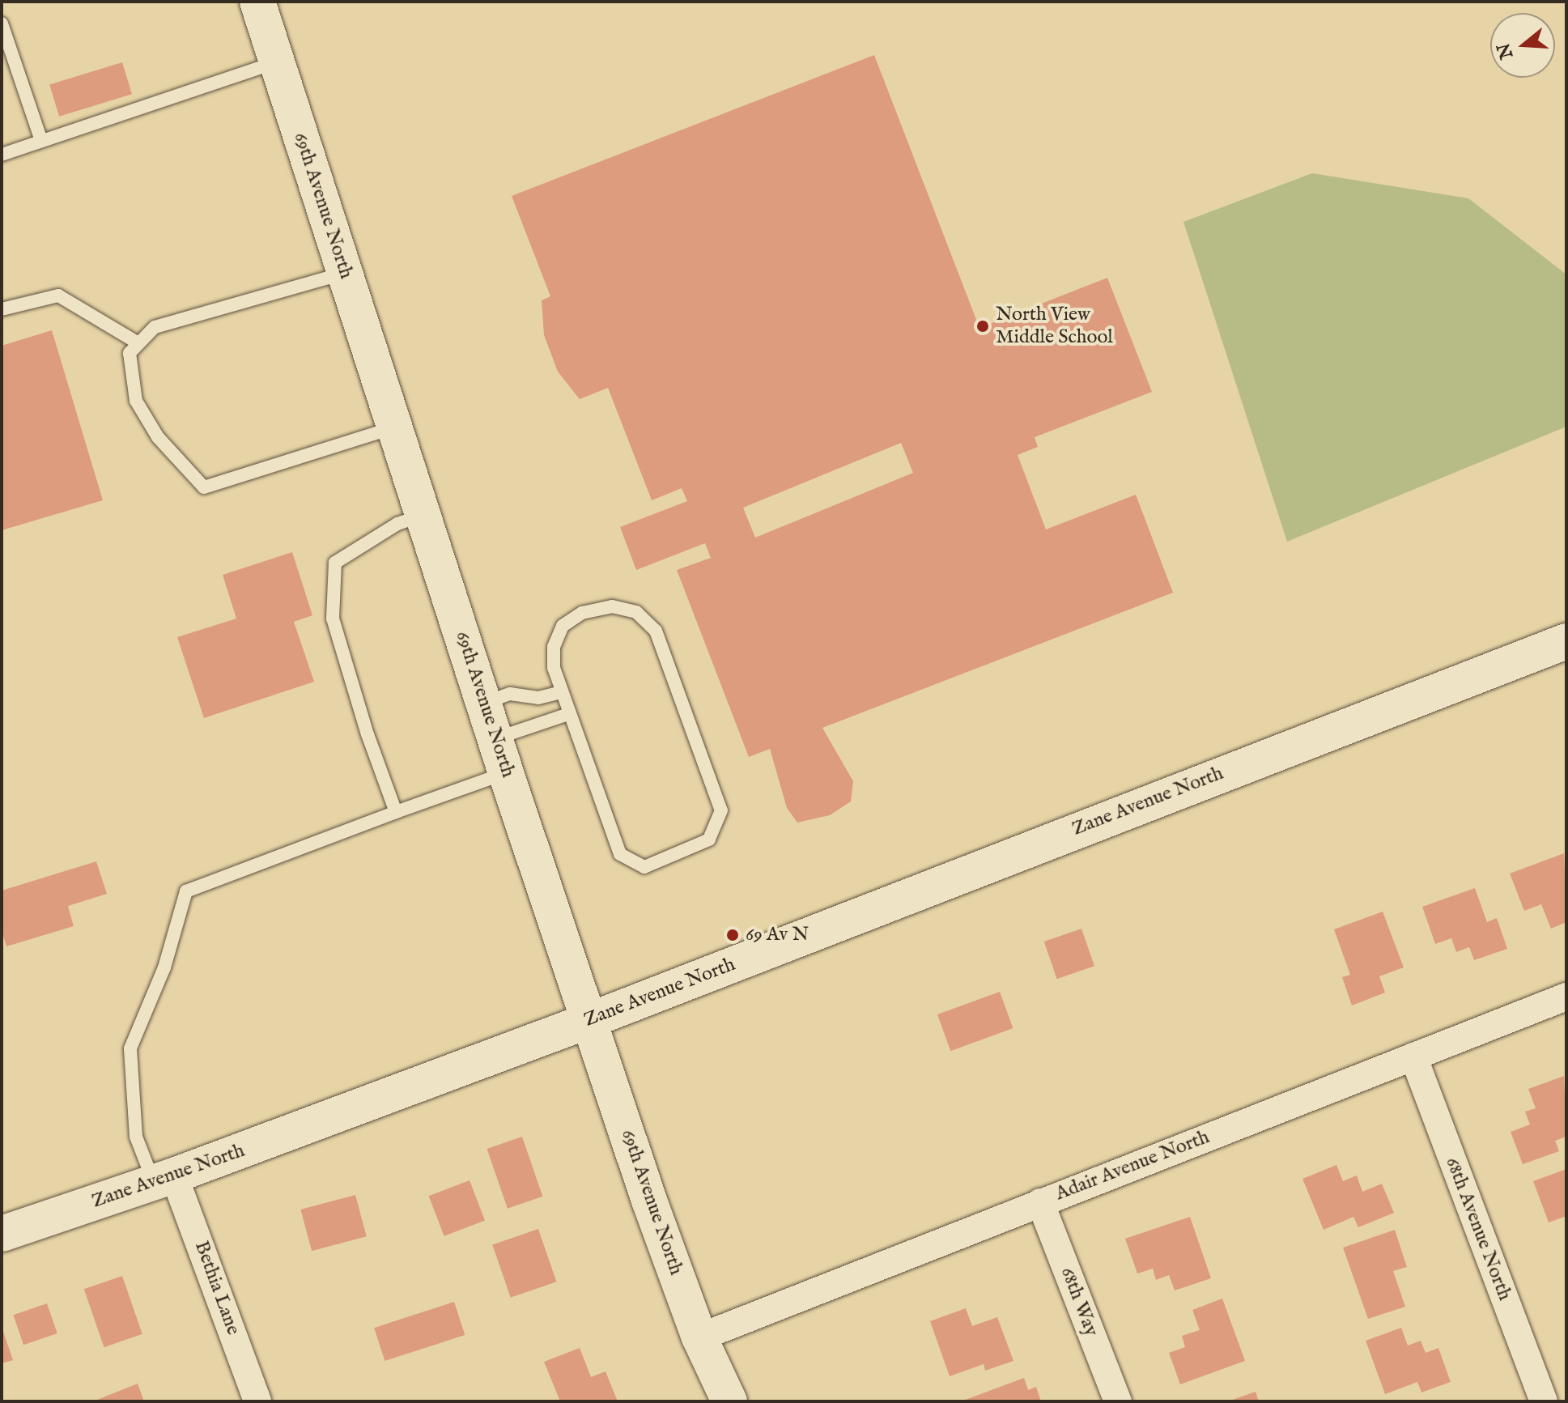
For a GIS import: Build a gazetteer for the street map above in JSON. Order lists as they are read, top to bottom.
{
  "streets": {
    "street": [
      "69th Avenue North",
      "Zane Avenue North",
      "Adair Avenue North",
      "68th Avenue North",
      "Bethia Lane",
      "68th Way"
    ]
  },
  "crossings": [
    ["69th Avenue North", "Zane Avenue North"],
    ["69th Avenue North", "Adair Avenue North"],
    ["Zane Avenue North", "Bethia Lane"],
    ["Adair Avenue North", "68th Avenue North"],
    ["Adair Avenue North", "68th Way"]
  ],
  "places": ["North View Middle School", "69 Av N"],
  "north": "left"
}
